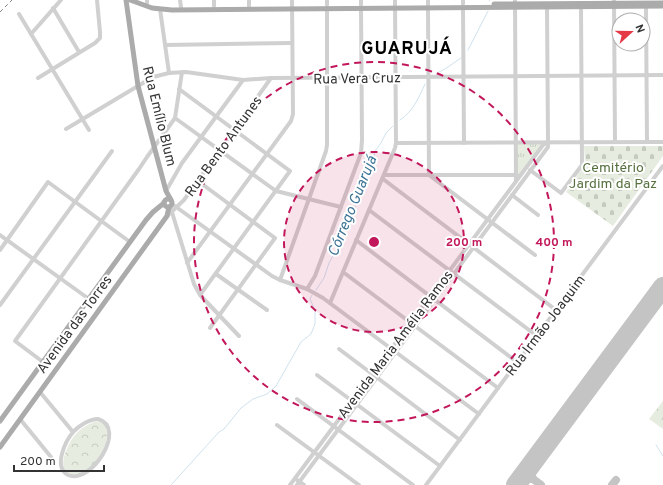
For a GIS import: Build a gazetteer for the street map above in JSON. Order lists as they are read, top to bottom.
{
  "streets": {
    "main road": ["Rua Emílio Blum", "Avenida das Torres"],
    "street": [
      "Rua Vera Cruz",
      "Rua Bento Antunes",
      "Rua Irmão Joaquim",
      "Avenida Maria Amélia Ramos"
    ]
  },
  "crossings": [
    ["Rua Vera Cruz", "Rua Emílio Blum"],
    ["Rua Vera Cruz", "Rua Bento Antunes"],
    ["Rua Emílio Blum", "Rua Bento Antunes"],
    ["Rua Emílio Blum", "Avenida das Torres"],
    ["Rua Bento Antunes", "Avenida das Torres"]
  ],
  "districts": ["GUARUJÁ"],
  "water": ["Córrego Guarujá"],
  "parks": ["Cemitério Jardim da Paz"],
  "scale_bar": "200 m",
  "north": "right",
  "rings": ["200 m", "400 m"]
}
